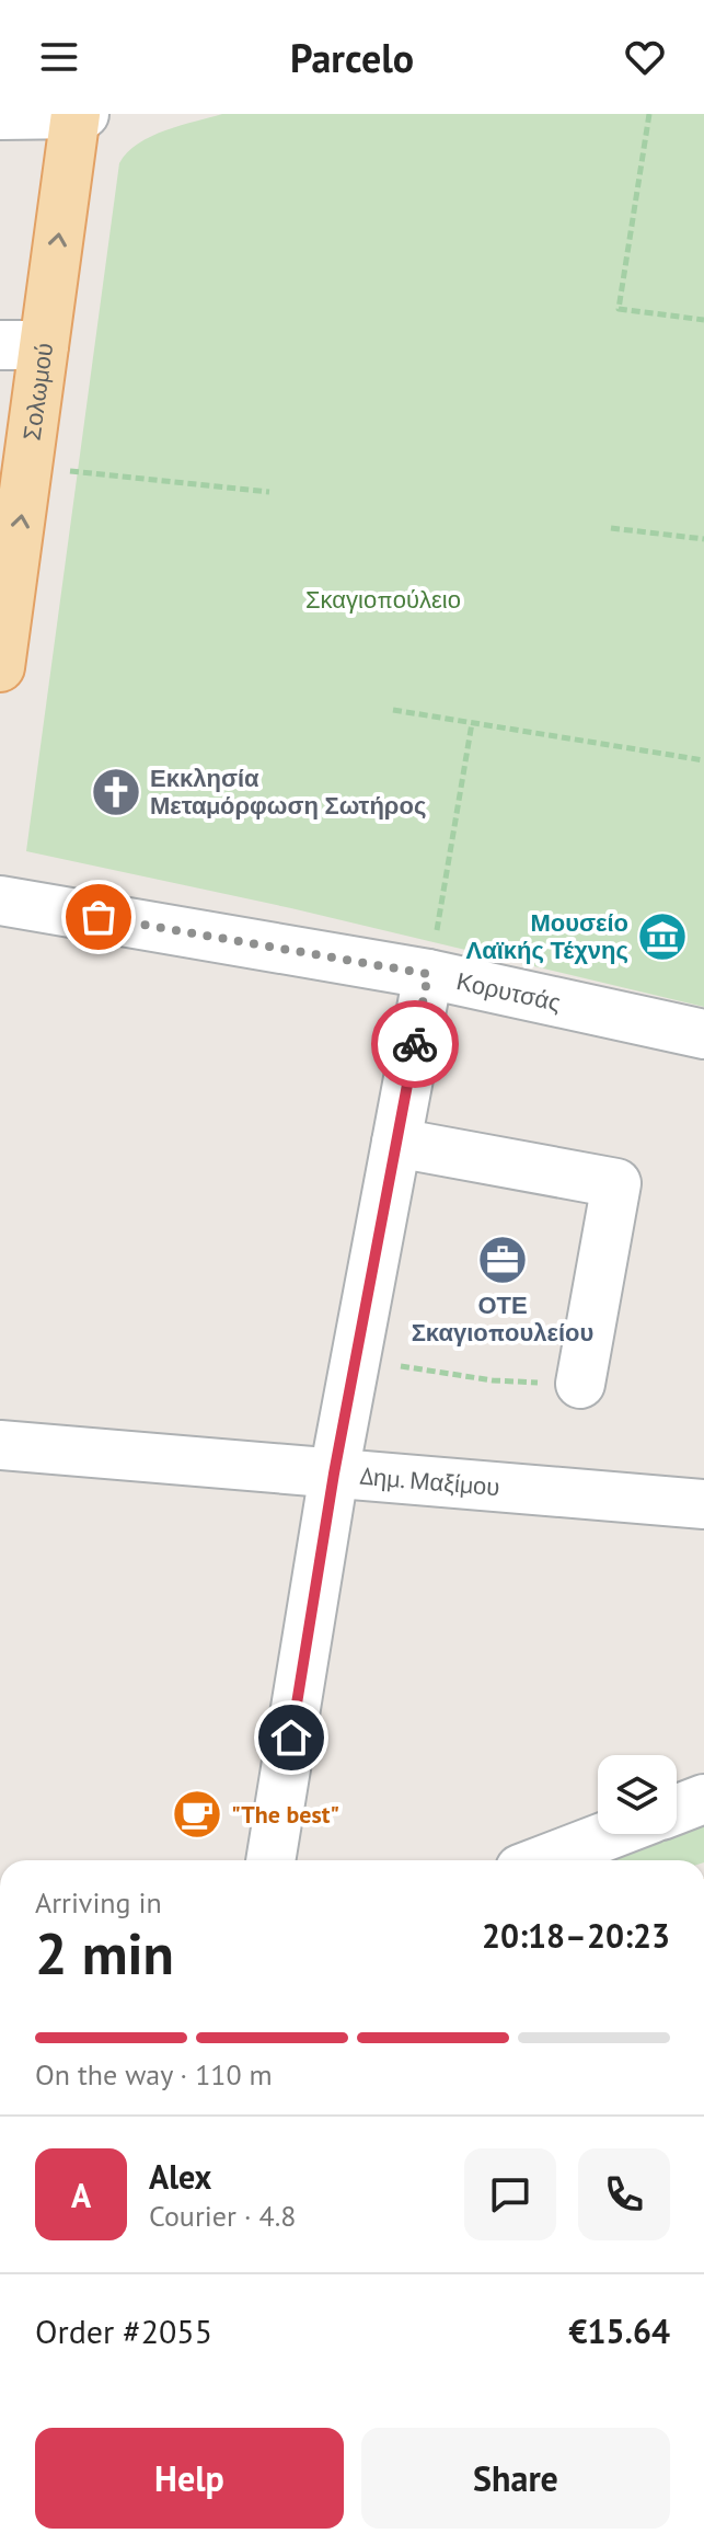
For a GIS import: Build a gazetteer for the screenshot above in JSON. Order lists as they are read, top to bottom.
{
  "streets": {
    "main road": ["Σολωμού"],
    "street": ["Κορυτσάς", "Δημ. Μαξίμου"]
  },
  "one_way": ["Σολωμού"],
  "parks": ["Σκαγιοπούλειο"],
  "places": {
    "church": ["Εκκλησία Μεταμόρφωση Σωτήρος"],
    "museum": ["Μουσείο Λαϊκής Τέχνης"],
    "office": ["ΟΤΕ Σκαγιοπουλείου"],
    "cafe": ["\"The best\""]
  },
  "page": {
    "header": "Parcelo",
    "heading": ["2 min", "Arriving in", "20:18–20:23"],
    "panel": [
      "Alex",
      "Courier · 4.8",
      "Order #2055",
      "€15.64"
    ],
    "bar": "On the way · 110 m",
    "round": "A",
    "buttons": ["Help", "Share"]
  }
}
